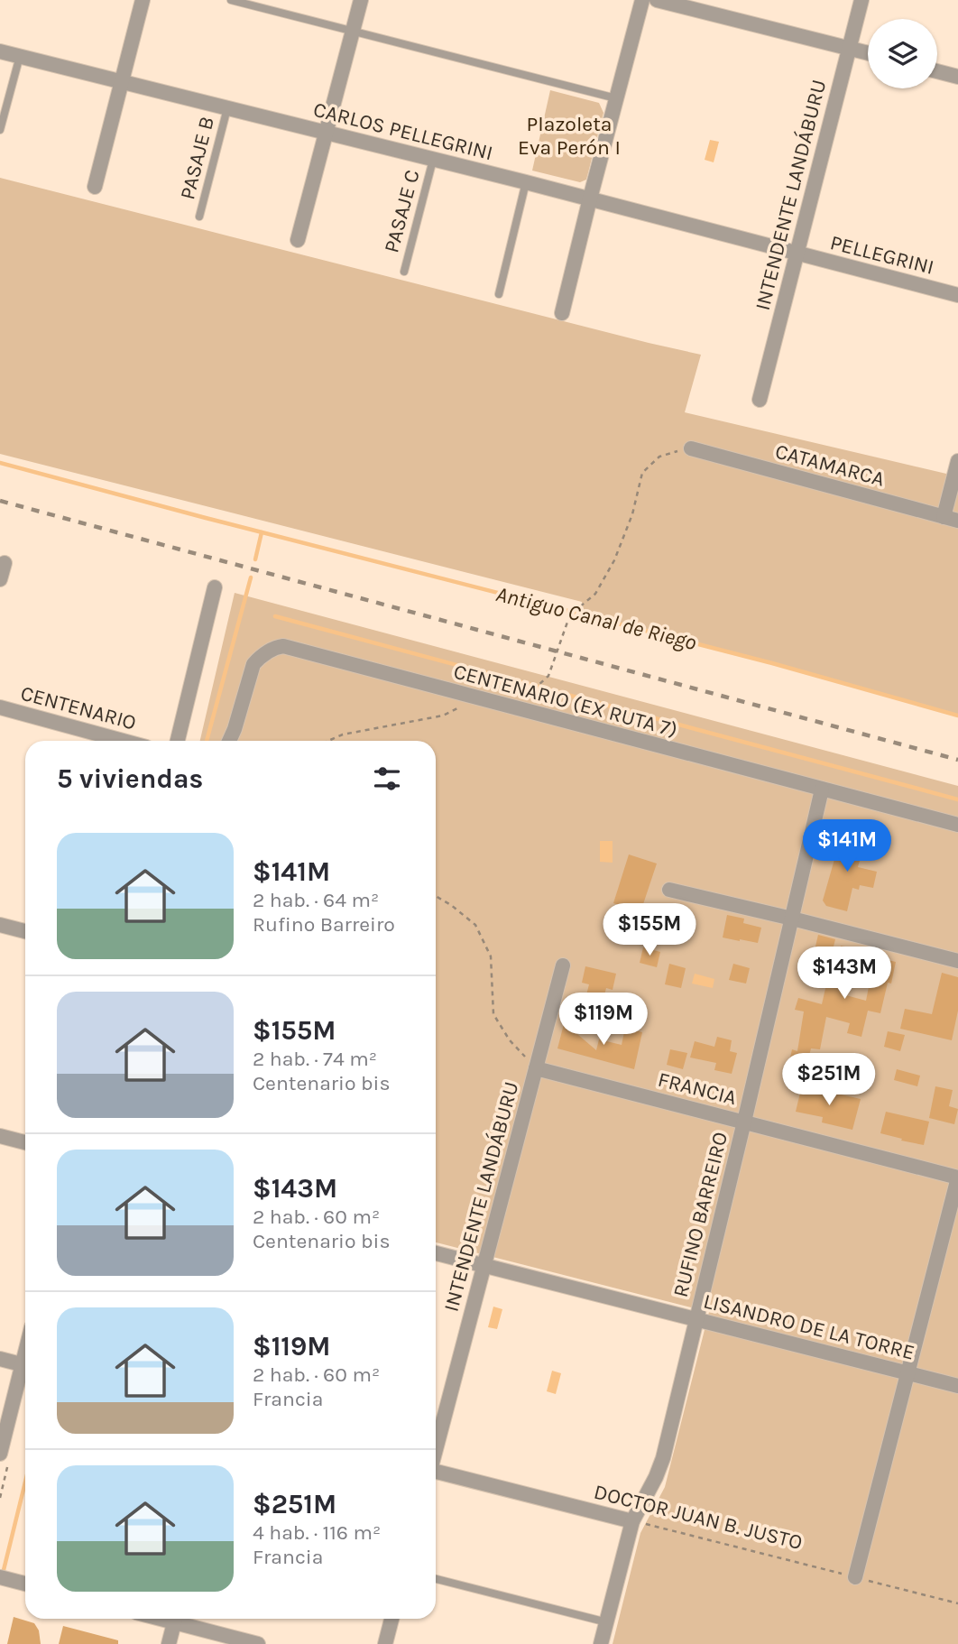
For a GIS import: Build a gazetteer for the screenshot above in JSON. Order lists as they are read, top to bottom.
{
  "streets": {
    "street": [
      "CARLOS PELLEGRINI",
      "INTENDENTE LANDÁBURU",
      "PELLEGRINI",
      "CATAMARCA",
      "CENTENARIO (EX RUTA 7)",
      "CENTENARIO",
      "FRANCIA",
      "RUFINO BARREIRO",
      "LISANDRO DE LA TORRE",
      "DOCTOR JUAN B. JUSTO"
    ],
    "lane": ["PASAJE B", "PASAJE C"]
  },
  "crossings": [
    ["CARLOS PELLEGRINI", "PASAJE B"],
    ["CARLOS PELLEGRINI", "INTENDENTE LANDÁBURU"],
    ["CARLOS PELLEGRINI", "PASAJE C"],
    ["CARLOS PELLEGRINI", "PELLEGRINI"],
    ["INTENDENTE LANDÁBURU", "PELLEGRINI"],
    ["INTENDENTE LANDÁBURU", "FRANCIA"],
    ["INTENDENTE LANDÁBURU", "LISANDRO DE LA TORRE"],
    ["CENTENARIO (EX RUTA 7)", "RUFINO BARREIRO"],
    ["FRANCIA", "RUFINO BARREIRO"],
    ["RUFINO BARREIRO", "LISANDRO DE LA TORRE"],
    ["RUFINO BARREIRO", "DOCTOR JUAN B. JUSTO"]
  ],
  "water": ["Antiguo Canal de Riego"],
  "parks": ["Plazoleta Eva Perón I"],
  "page": {
    "heading": "5 viviendas",
    "list": [
      {
        "name": "$141M",
        "note": "2 hab. · 64 m² · Rufino Barreiro"
      },
      {
        "name": "$155M",
        "note": "2 hab. · 74 m² · Centenario bis"
      },
      {
        "name": "$143M",
        "note": "2 hab. · 60 m² · Centenario bis"
      },
      {
        "name": "$119M",
        "note": "2 hab. · 60 m² · Francia"
      },
      {
        "name": "$251M",
        "note": "4 hab. · 116 m² · Francia"
      }
    ],
    "price": [
      "$141M",
      "$155M",
      "$143M",
      "$119M",
      "$251M"
    ]
  }
}
